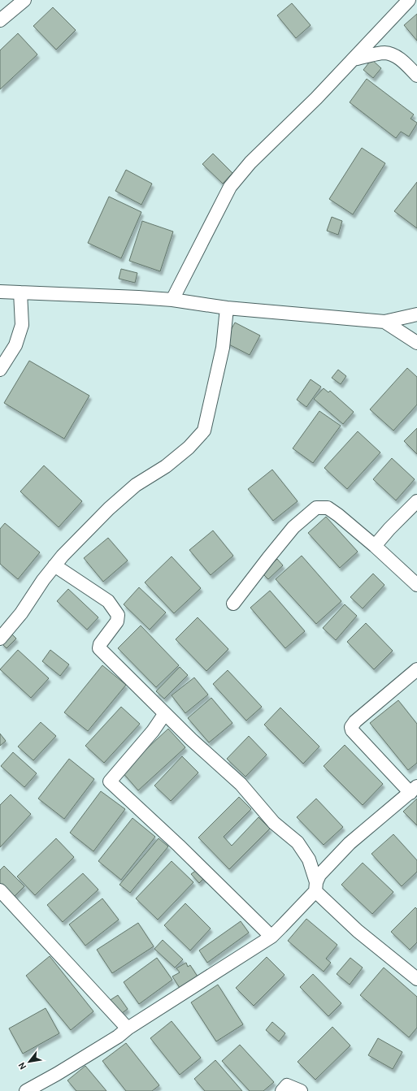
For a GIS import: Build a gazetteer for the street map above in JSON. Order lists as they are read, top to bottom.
{
  "north": "bottom left"
}
